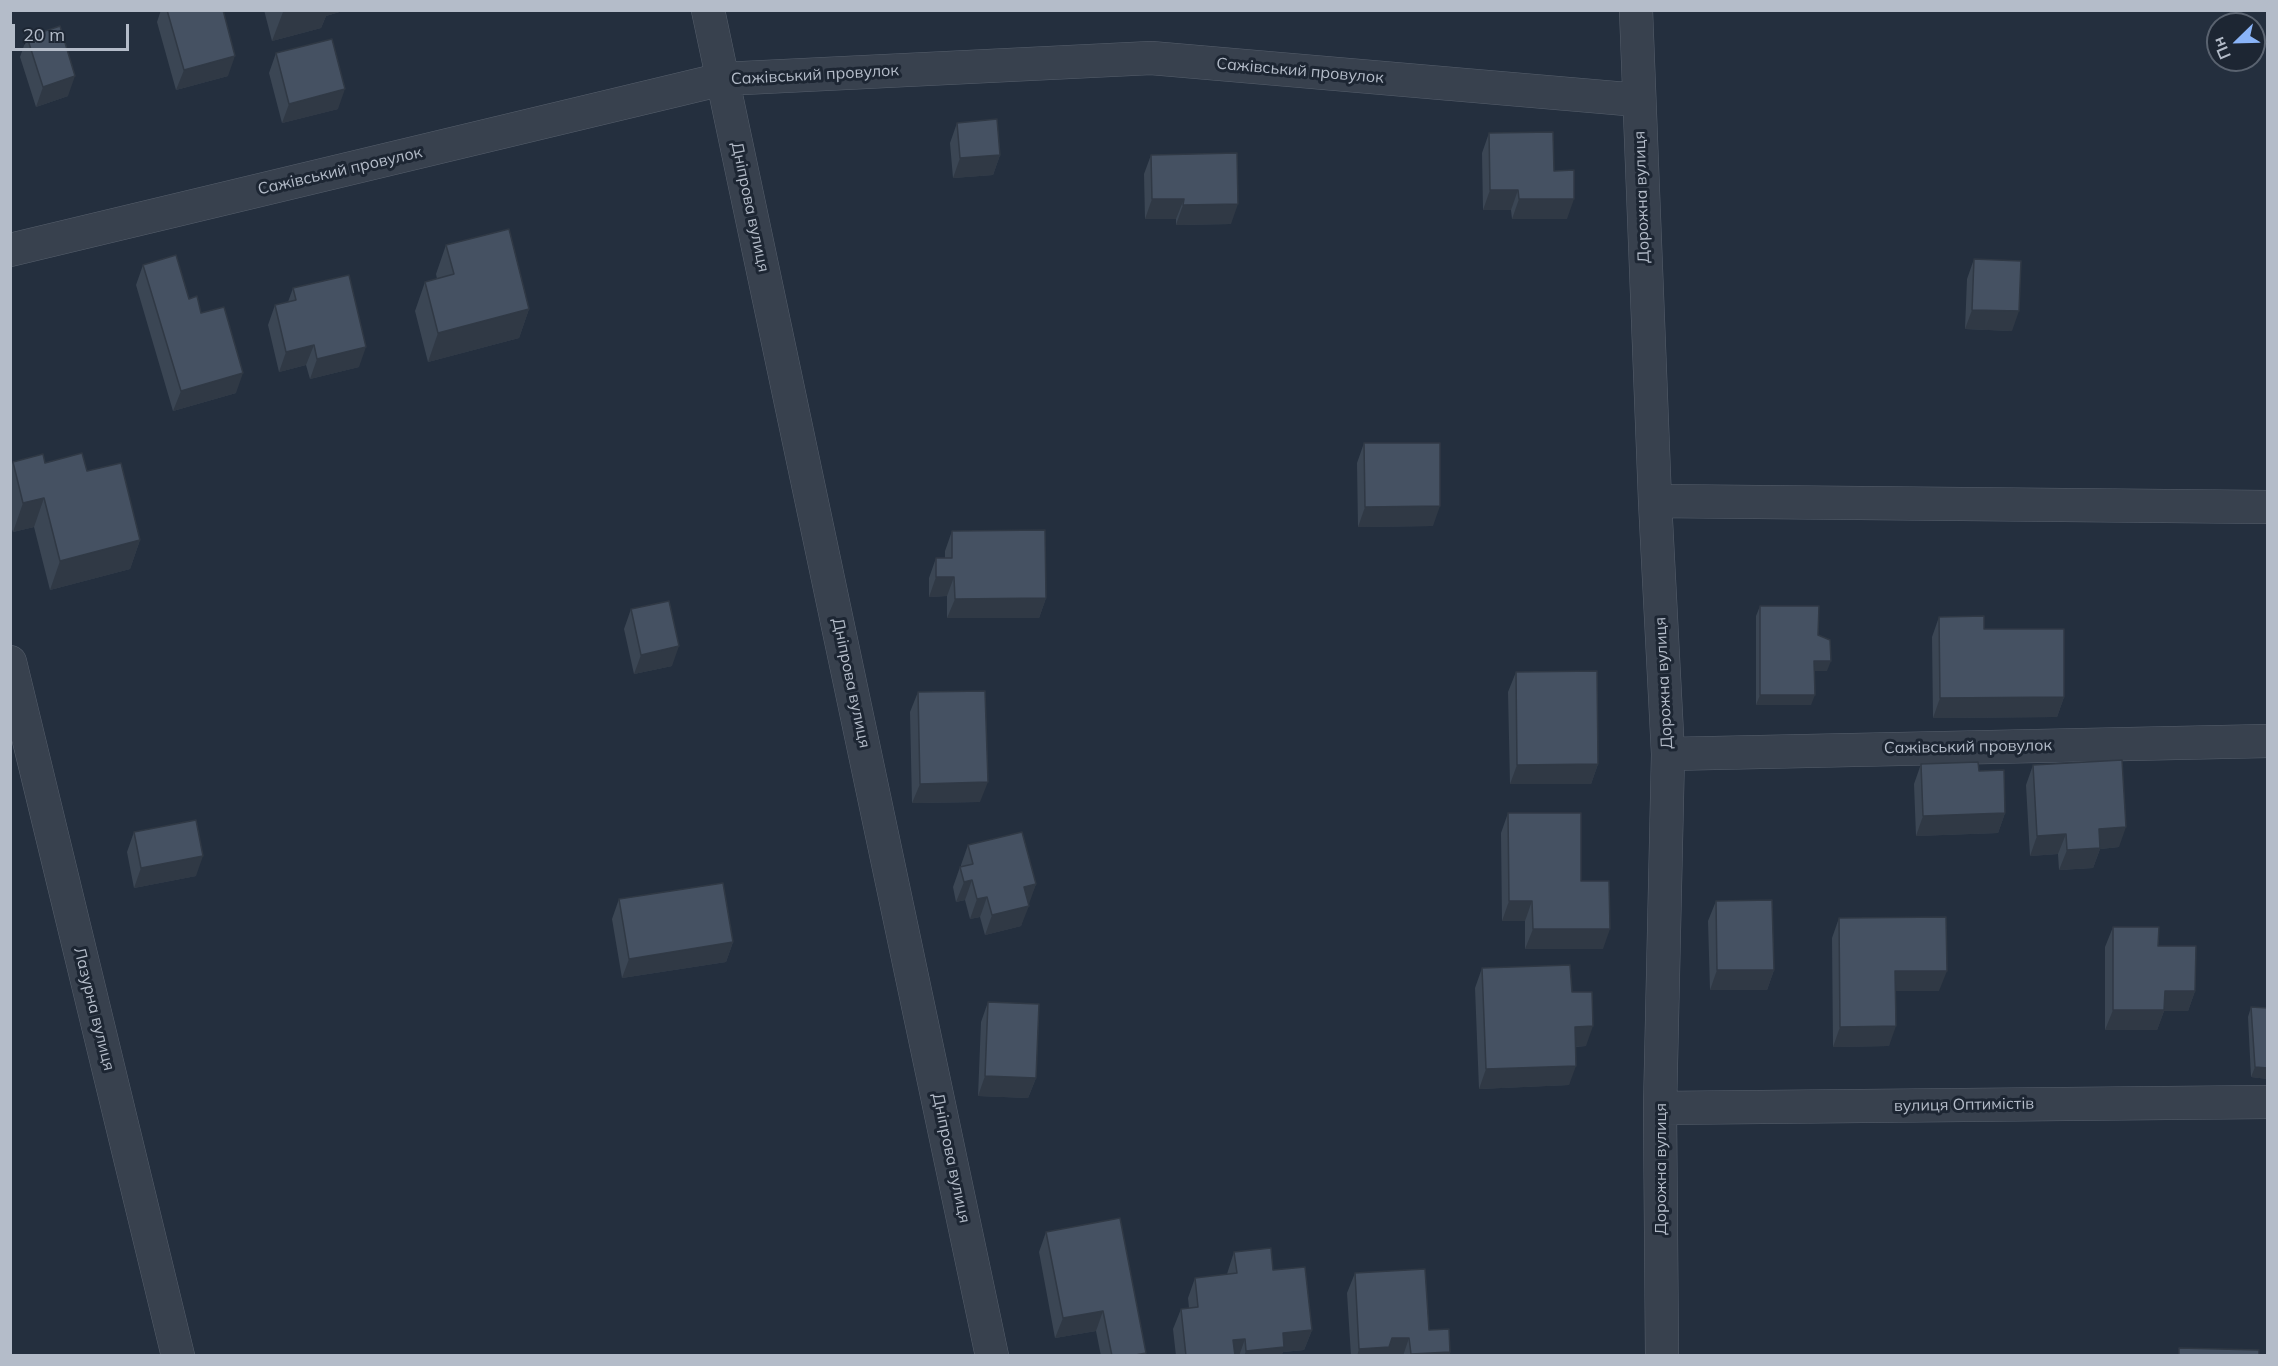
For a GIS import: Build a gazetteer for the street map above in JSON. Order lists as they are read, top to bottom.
{
  "streets": {
    "street": [
      "Сажівський провулок",
      "Дорожна вулиця",
      "Дніпрова вулиця",
      "Лазурна вулиця",
      "вулиця Оптимістів"
    ]
  },
  "crossings": [
    ["Сажівський провулок", "Дорожна вулиця"],
    ["Сажівський провулок", "Дніпрова вулиця"],
    ["Дорожна вулиця", "вулиця Оптимістів"]
  ],
  "scale_bar": "20 m",
  "north": "bottom left"
}
